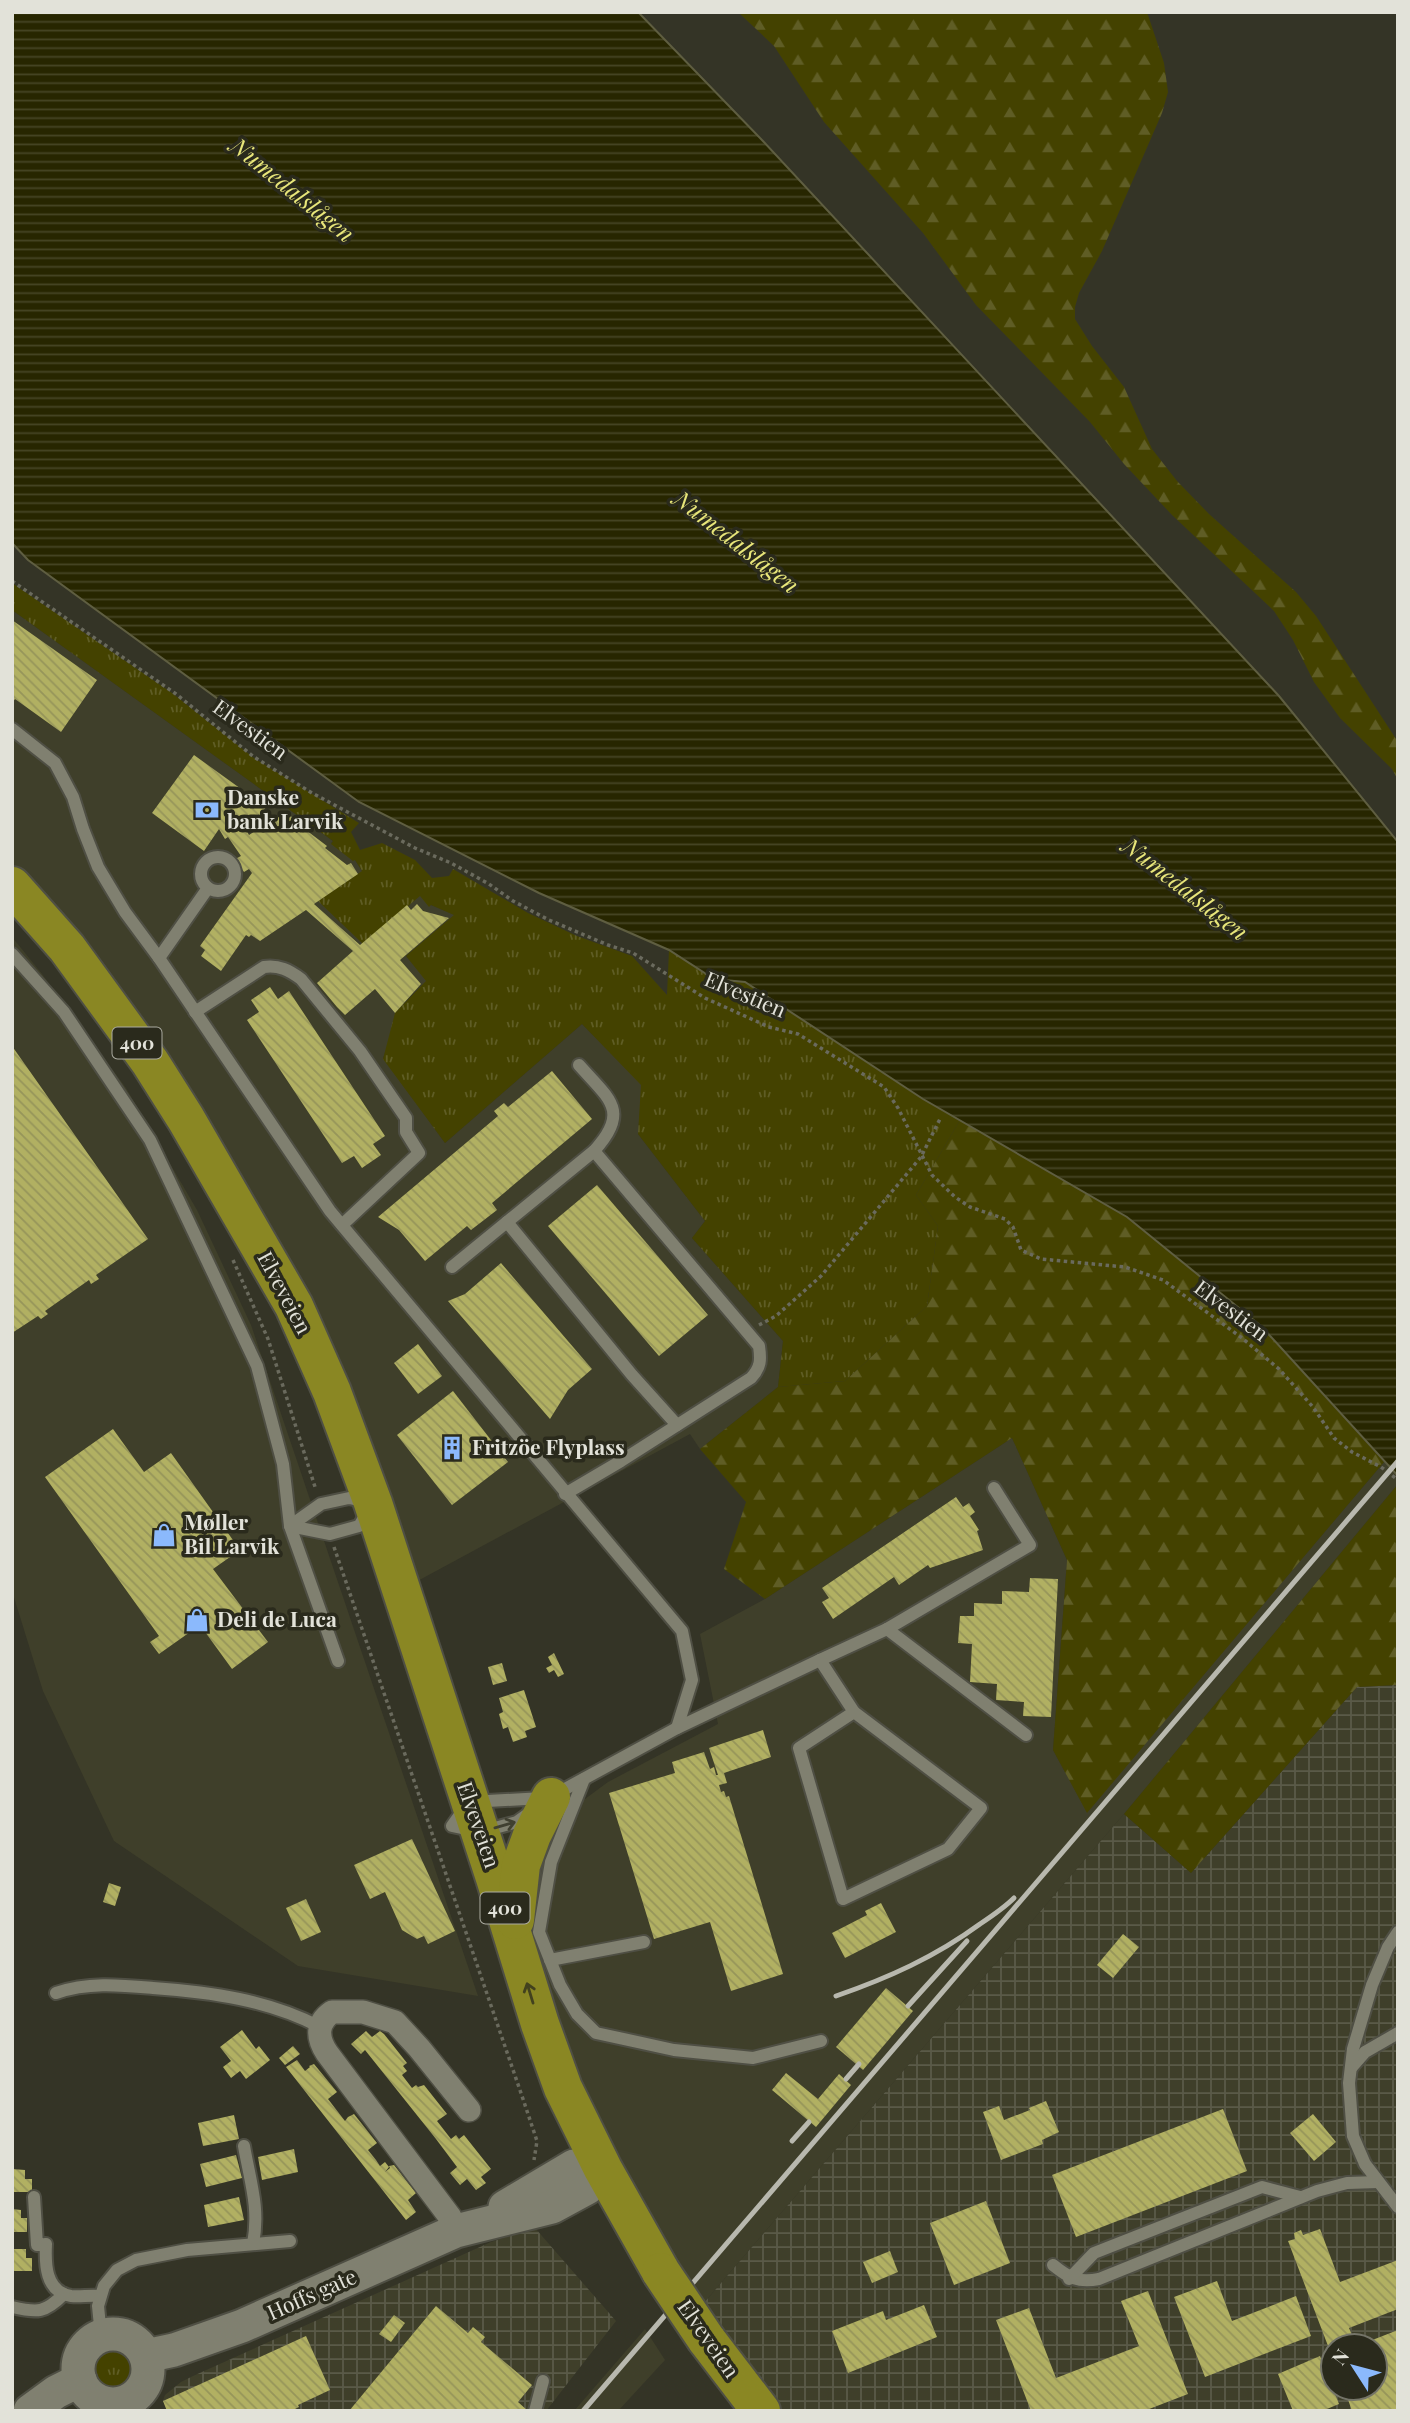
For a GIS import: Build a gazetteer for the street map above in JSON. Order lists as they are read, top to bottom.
{
  "streets": {
    "highway": ["400", "Elveveien"],
    "main road": ["Hoffs gate"],
    "path": ["Elvestien"]
  },
  "crossings": [
    ["400", "Elveveien"],
    ["Elveveien", "Hoffs gate"]
  ],
  "water": ["Numedalslågen"],
  "places": {
    "bank": ["Danske bank Larvik"],
    "building": ["Fritzöe Flyplass"],
    "shop": ["Møller Bil Larvik", "Deli de Luca"]
  },
  "north": "top left"
}
